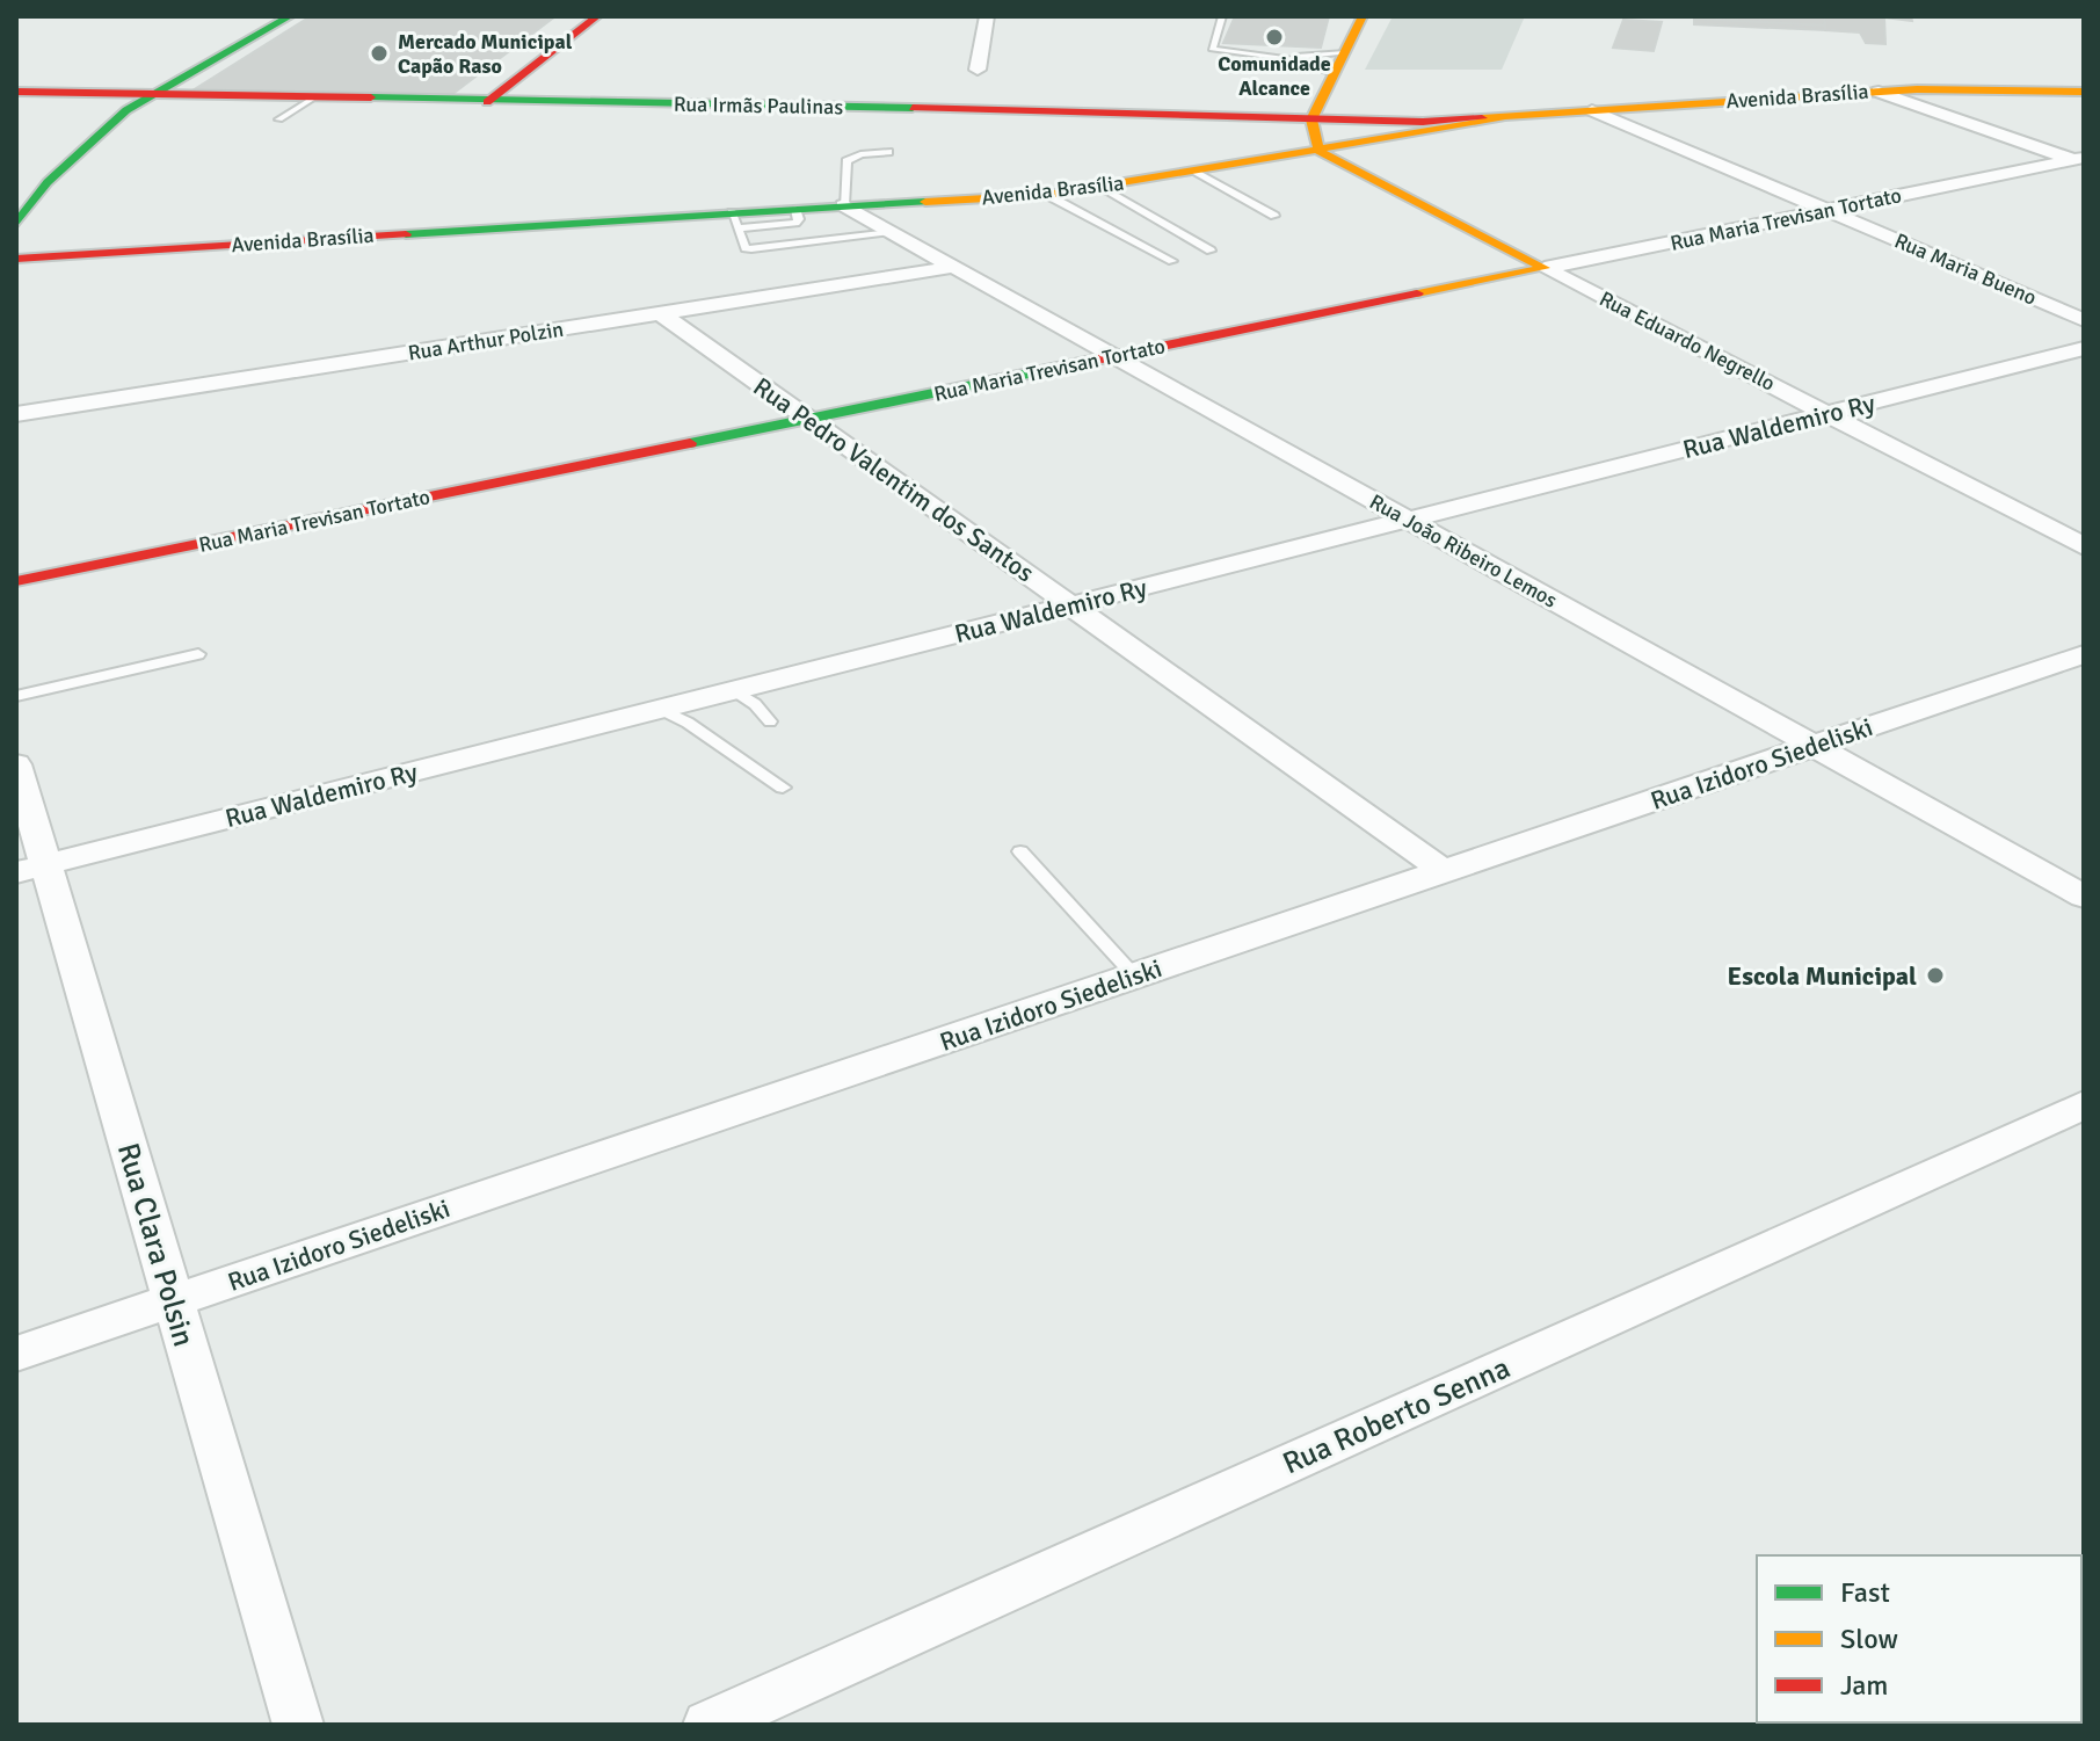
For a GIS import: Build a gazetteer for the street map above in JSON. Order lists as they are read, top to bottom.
{
  "streets": {
    "main road": [
      "Avenida Brasília",
      "Rua Irmãs Paulinas",
      "Rua Maria Trevisan Tortato",
      "Rua Eduardo Negrello"
    ],
    "street": [
      "Rua Maria Bueno",
      "Rua Arthur Polzin",
      "Rua Waldemiro Ry",
      "Rua Pedro Valentim dos Santos",
      "Rua João Ribeiro Lemos",
      "Rua Izidoro Siedeliski",
      "Rua Clara Polsin",
      "Rua Roberto Senna"
    ]
  },
  "crossings": [
    ["Avenida Brasília", "Rua Irmãs Paulinas"],
    ["Avenida Brasília", "Rua Maria Bueno"],
    ["Avenida Brasília", "Rua Eduardo Negrello"],
    ["Avenida Brasília", "Rua João Ribeiro Lemos"],
    ["Rua Maria Trevisan Tortato", "Rua Maria Bueno"],
    ["Rua Maria Trevisan Tortato", "Rua Eduardo Negrello"],
    ["Rua Maria Trevisan Tortato", "Rua Pedro Valentim dos Santos"],
    ["Rua Maria Trevisan Tortato", "Rua João Ribeiro Lemos"],
    ["Rua Arthur Polzin", "Rua Pedro Valentim dos Santos"],
    ["Rua Arthur Polzin", "Rua João Ribeiro Lemos"],
    ["Rua Eduardo Negrello", "Rua Waldemiro Ry"],
    ["Rua Waldemiro Ry", "Rua Pedro Valentim dos Santos"],
    ["Rua Waldemiro Ry", "Rua João Ribeiro Lemos"],
    ["Rua Waldemiro Ry", "Rua Clara Polsin"],
    ["Rua Pedro Valentim dos Santos", "Rua Izidoro Siedeliski"],
    ["Rua João Ribeiro Lemos", "Rua Izidoro Siedeliski"],
    ["Rua Izidoro Siedeliski", "Rua Clara Polsin"]
  ],
  "places": ["Comunidade Alcance", "Mercado Municipal Capão Raso", "Escola Municipal"],
  "legend": ["Fast", "Slow", "Jam"]
}
